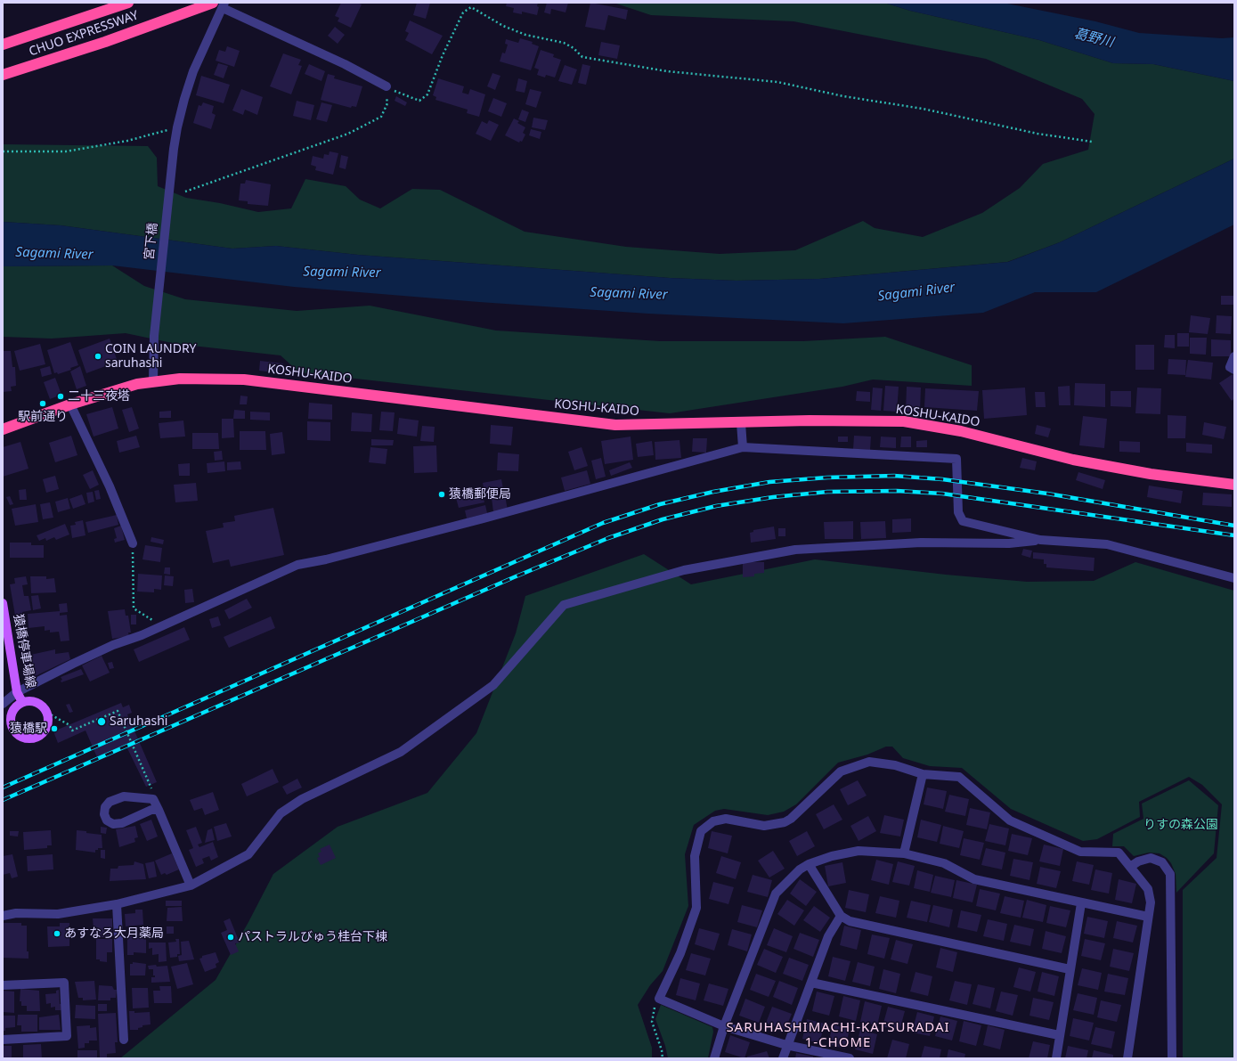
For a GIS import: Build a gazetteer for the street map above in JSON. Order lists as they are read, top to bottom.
{
  "streets": {
    "highway": ["CHUO EXPRESSWAY", "KOSHU-KAIDO"],
    "main road": ["猿橋停車場線"],
    "street": ["宮下橋"]
  },
  "crossings": [
    ["CHUO EXPRESSWAY", "宮下橋"],
    ["宮下橋", "KOSHU-KAIDO"]
  ],
  "districts": ["SARUHASHIMACHI-KATSURADAI 1-CHOME"],
  "water": ["葛野川", "Sagami River"],
  "parks": ["りすの森公園"],
  "places": [
    "COIN LAUNDRY saruhashi",
    "二十三夜塔",
    "駅前通り",
    "猿橋郵便局",
    "Saruhashi",
    "猿橋駅",
    "あすなろ大月薬局",
    "パストラルびゅう桂台下棟"
  ]
}
